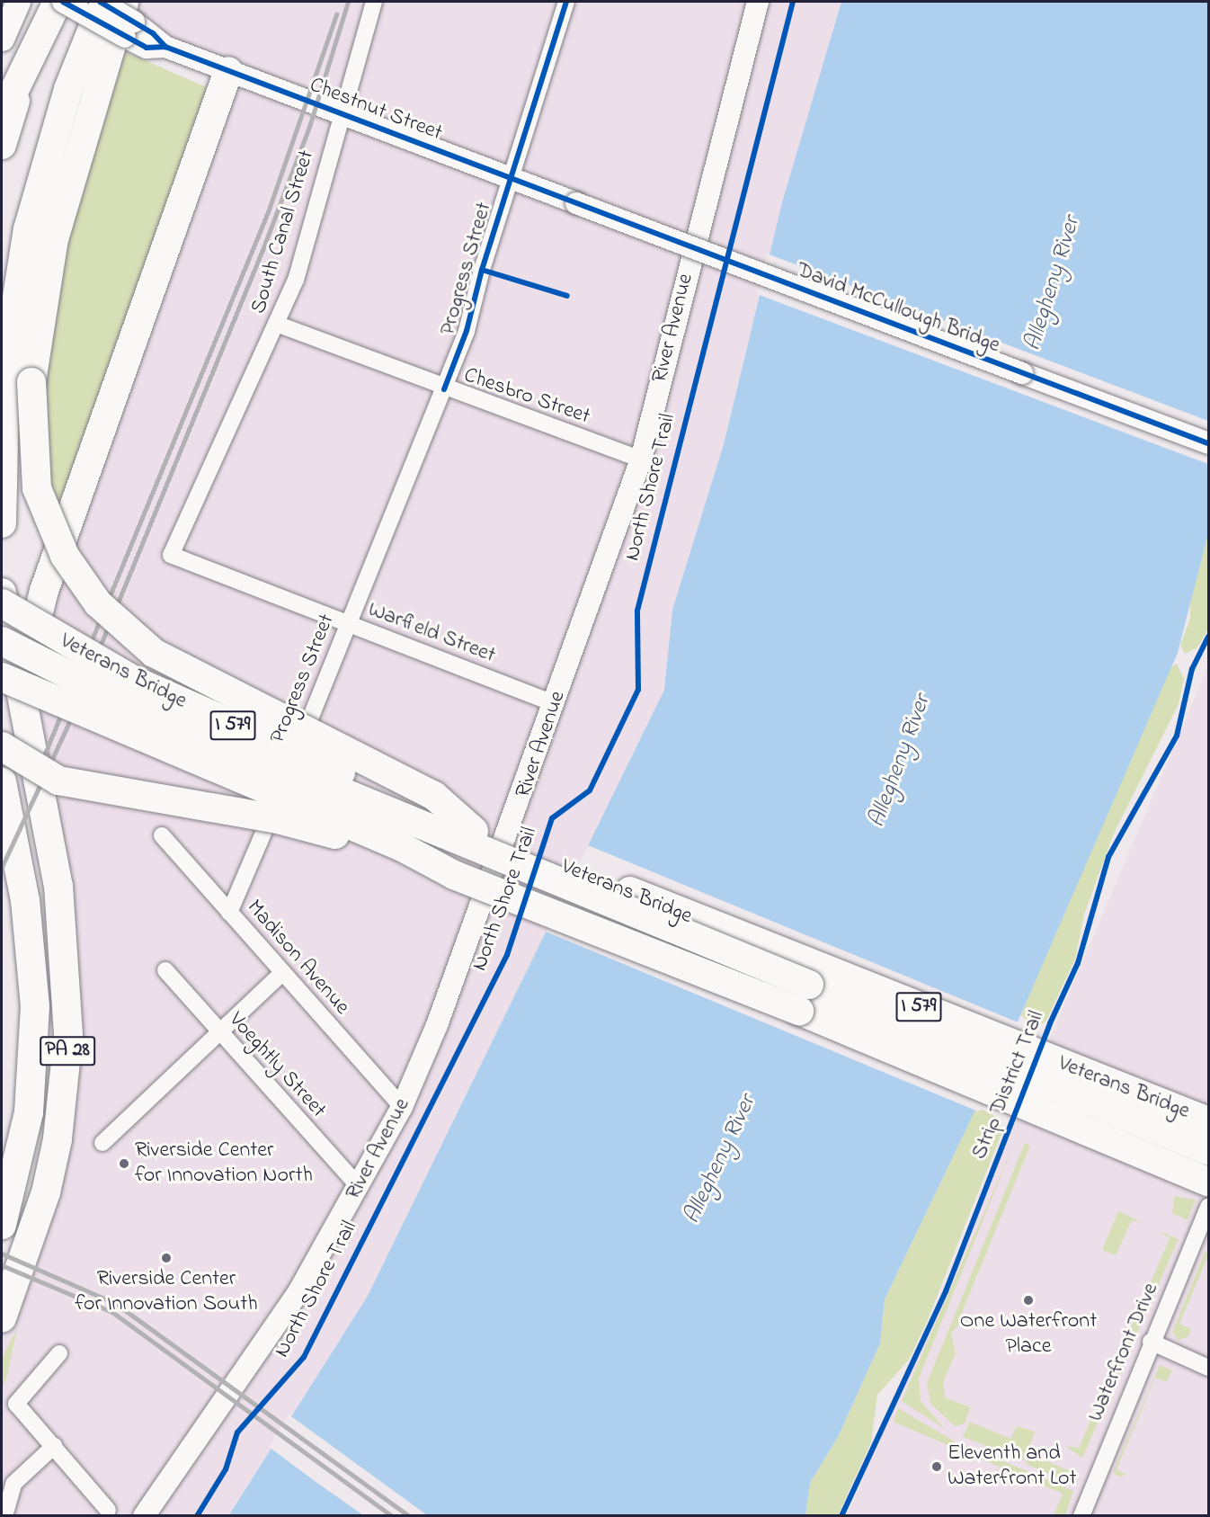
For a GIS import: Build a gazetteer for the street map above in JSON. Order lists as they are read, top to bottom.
{
  "streets": {
    "highway": ["Veterans Bridge", "I 579", "PA 28"],
    "street": [
      "Chestnut Street",
      "South Canal Street",
      "Progress Street",
      "David McCullough Bridge",
      "River Avenue",
      "Chesbro Street",
      "Warfield Street",
      "Madison Avenue",
      "Voeghtly Street",
      "Waterfront Drive"
    ],
    "cycle path": ["North Shore Trail", "Strip District Trail"]
  },
  "crossings": [
    ["Chestnut Street", "South Canal Street"],
    ["Chestnut Street", "Progress Street"],
    ["Chestnut Street", "David McCullough Bridge"],
    ["South Canal Street", "Chesbro Street"],
    ["South Canal Street", "Warfield Street"],
    ["Progress Street", "Chesbro Street"],
    ["Progress Street", "Warfield Street"],
    ["Progress Street", "Madison Avenue"],
    ["River Avenue", "Chesbro Street"],
    ["River Avenue", "Warfield Street"],
    ["River Avenue", "Madison Avenue"],
    ["River Avenue", "Voeghtly Street"]
  ],
  "water": ["Allegheny River"],
  "places": [
    "Riverside Center for Innovation North",
    "Riverside Center for Innovation South",
    "One Waterfront Place",
    "Eleventh and Waterfront Lot"
  ]
}
